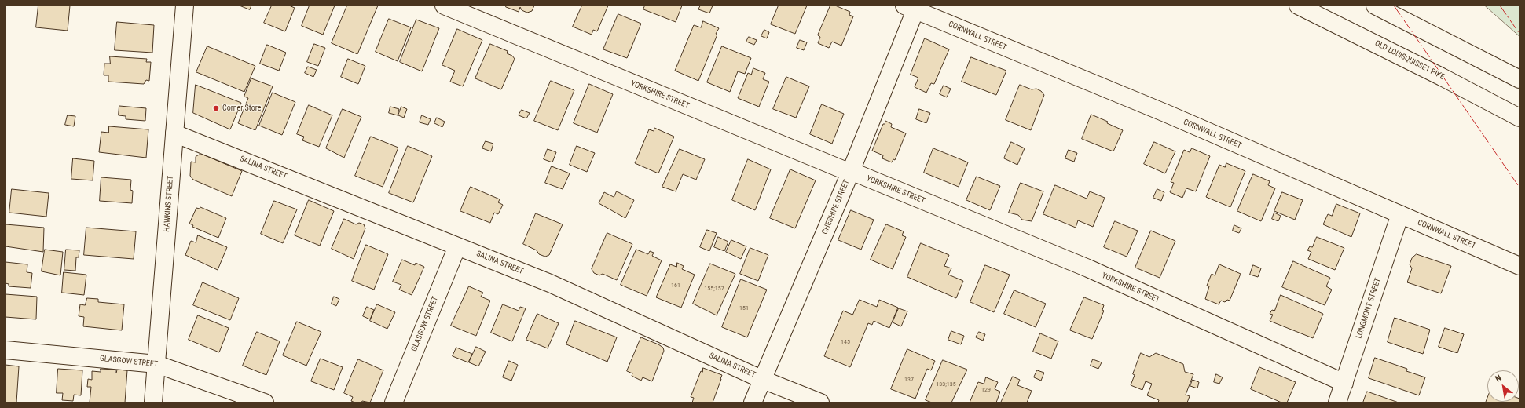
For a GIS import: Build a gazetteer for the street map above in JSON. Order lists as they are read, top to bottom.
{
  "streets": {
    "main road": [
      "CORNWALL STREET",
      "OLD LOUISQUISSET PIKE",
      "YORKSHIRE STREET",
      "SALINA STREET",
      "HAWKINS STREET",
      "CHESHIRE STREET",
      "LONGMONT STREET",
      "GLASGOW STREET"
    ]
  },
  "crossings": [
    ["CORNWALL STREET", "CHESHIRE STREET"],
    ["CORNWALL STREET", "LONGMONT STREET"],
    ["YORKSHIRE STREET", "CHESHIRE STREET"],
    ["YORKSHIRE STREET", "LONGMONT STREET"],
    ["SALINA STREET", "HAWKINS STREET"],
    ["SALINA STREET", "CHESHIRE STREET"],
    ["SALINA STREET", "GLASGOW STREET"],
    ["HAWKINS STREET", "GLASGOW STREET"]
  ],
  "places": ["Corner Store"],
  "house_numbers": [
    "161",
    "155;157",
    "151",
    "145",
    "137",
    "133;135",
    "129"
  ],
  "north": "top left"
}
